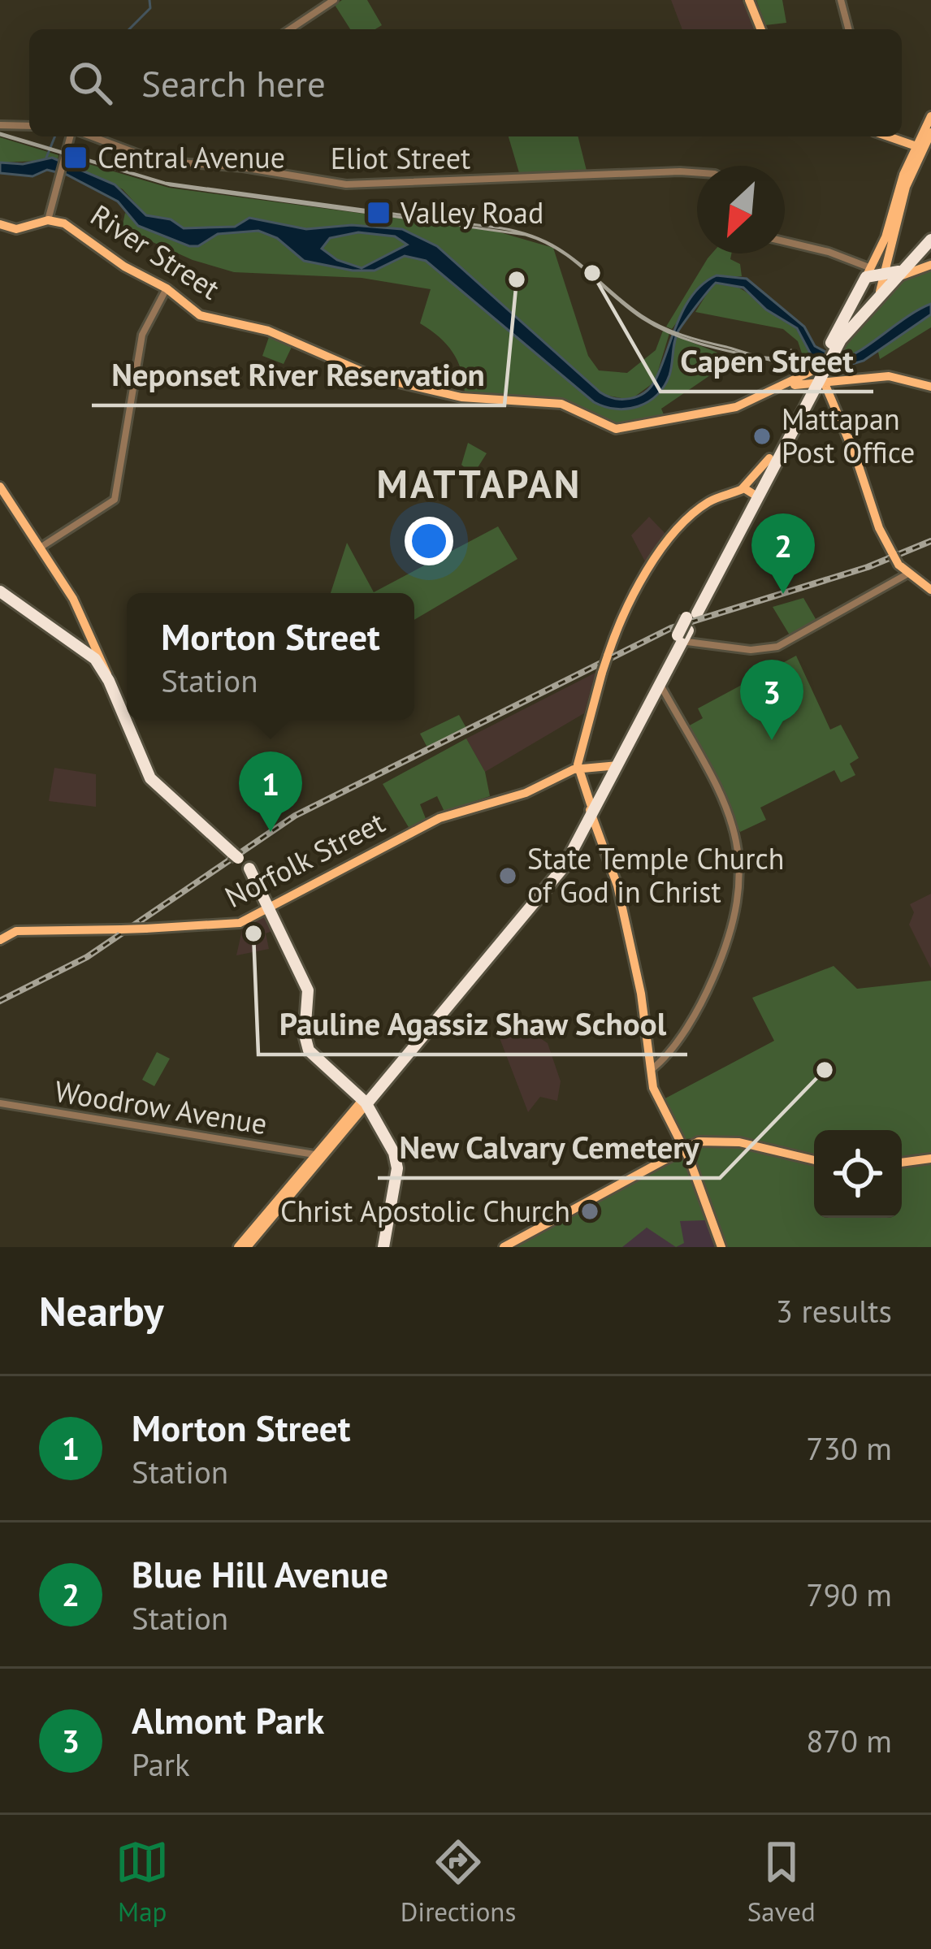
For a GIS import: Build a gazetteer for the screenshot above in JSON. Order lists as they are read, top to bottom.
{
  "streets": {
    "main road": ["River Street", "Norfolk Street"],
    "street": ["Eliot Street", "Woodrow Avenue"]
  },
  "districts": ["MATTAPAN"],
  "places": {
    "transit": ["Central Avenue", "Valley Road"],
    "other": [
      "Capen Street",
      "Neponset River Reservation",
      "Mattapan Post Office",
      "State Temple Church of God in Christ",
      "Pauline Agassiz Shaw School",
      "New Calvary Cemetery",
      "Christ Apostolic Church"
    ]
  },
  "north": "bottom left",
  "page": {
    "search": "Search here",
    "pins": ["2", "3", "1"],
    "popup": ["Morton Street", "Station"],
    "heading": ["Nearby", "3 results"],
    "list": [
      {
        "mark": "1",
        "name": "Morton Street",
        "note": "Station",
        "value": "730 m"
      },
      {
        "mark": "2",
        "name": "Blue Hill Avenue",
        "note": "Station",
        "value": "790 m"
      },
      {
        "mark": "3",
        "name": "Almont Park",
        "note": "Park",
        "value": "870 m"
      }
    ],
    "nav": ["Map", "Directions", "Saved"]
  }
}
